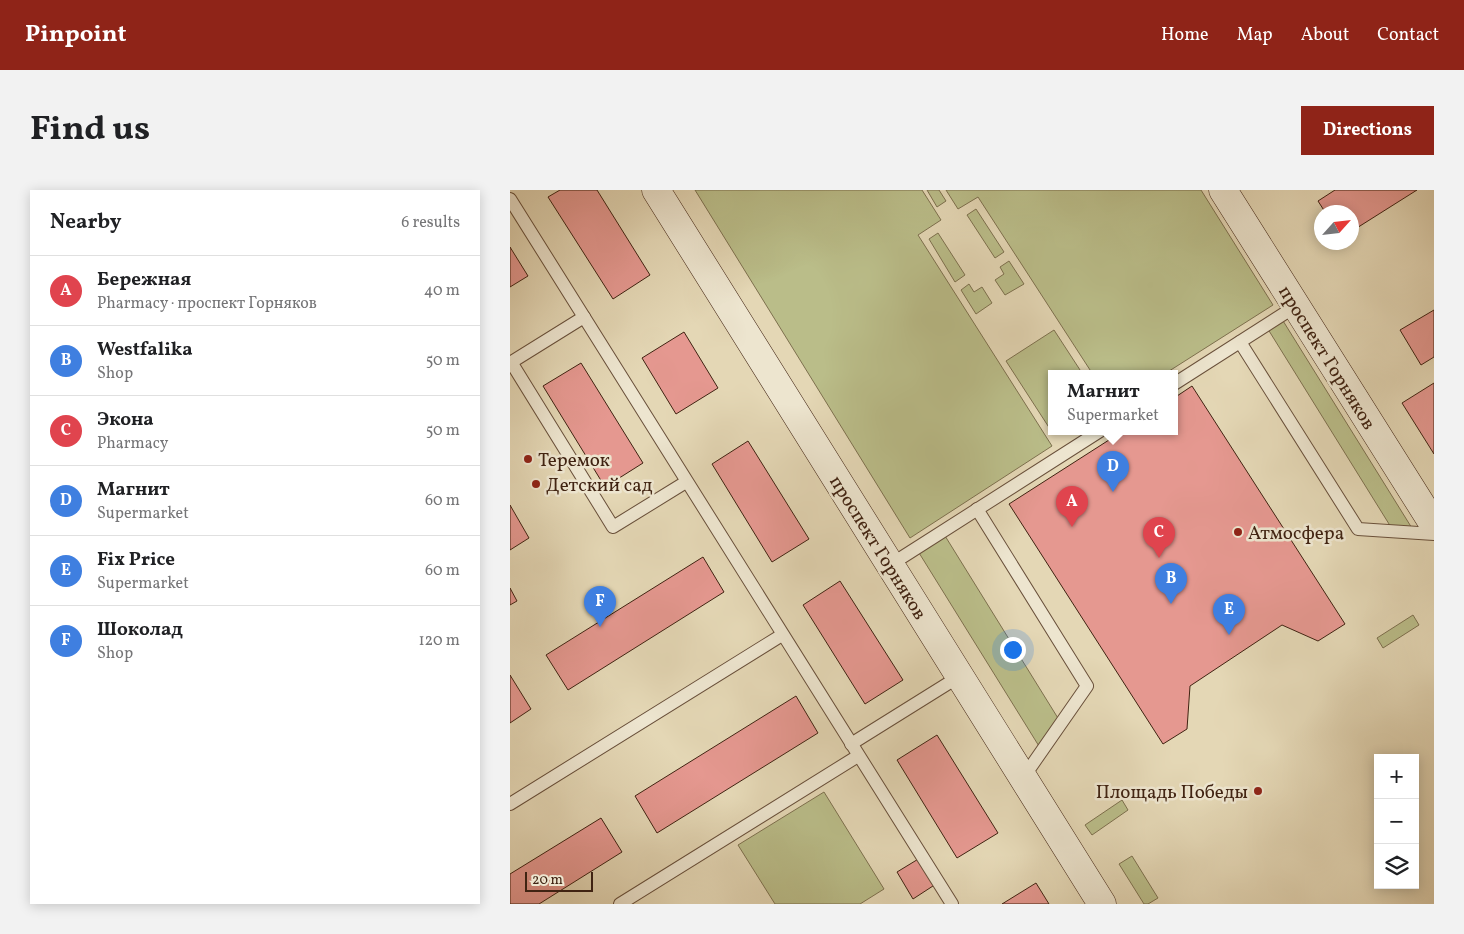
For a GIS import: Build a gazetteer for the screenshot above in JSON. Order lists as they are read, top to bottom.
{
  "streets": {
    "main road": ["проспект Горняков"]
  },
  "places": [
    "Теремок",
    "Детский сад",
    "Атмосфера",
    "Площадь Победы"
  ],
  "scale_bar": "20 m",
  "north": "top right",
  "page": {
    "header": "Pinpoint",
    "nav": [
      "Home",
      "Map",
      "About",
      "Contact"
    ],
    "title": "Find us",
    "buttons": "Directions",
    "heading": ["Nearby", "6 results"],
    "list": [
      {
        "mark": "A",
        "name": "Бережная",
        "note": "Pharmacy · проспект Горняков",
        "value": "40 m"
      },
      {
        "mark": "B",
        "name": "Westfalika",
        "note": "Shop",
        "value": "50 m"
      },
      {
        "mark": "C",
        "name": "Экона",
        "note": "Pharmacy",
        "value": "50 m"
      },
      {
        "mark": "D",
        "name": "Магнит",
        "note": "Supermarket",
        "value": "60 m"
      },
      {
        "mark": "E",
        "name": "Fix Price",
        "note": "Supermarket",
        "value": "60 m"
      },
      {
        "mark": "F",
        "name": "Шоколад",
        "note": "Shop",
        "value": "120 m"
      }
    ],
    "popup": ["Магнит", "Supermarket"],
    "pins": [
      "D",
      "A",
      "C",
      "B",
      "F",
      "E"
    ],
    "map_buttons": ["+", "−"],
    "scale": "20 m"
  }
}
